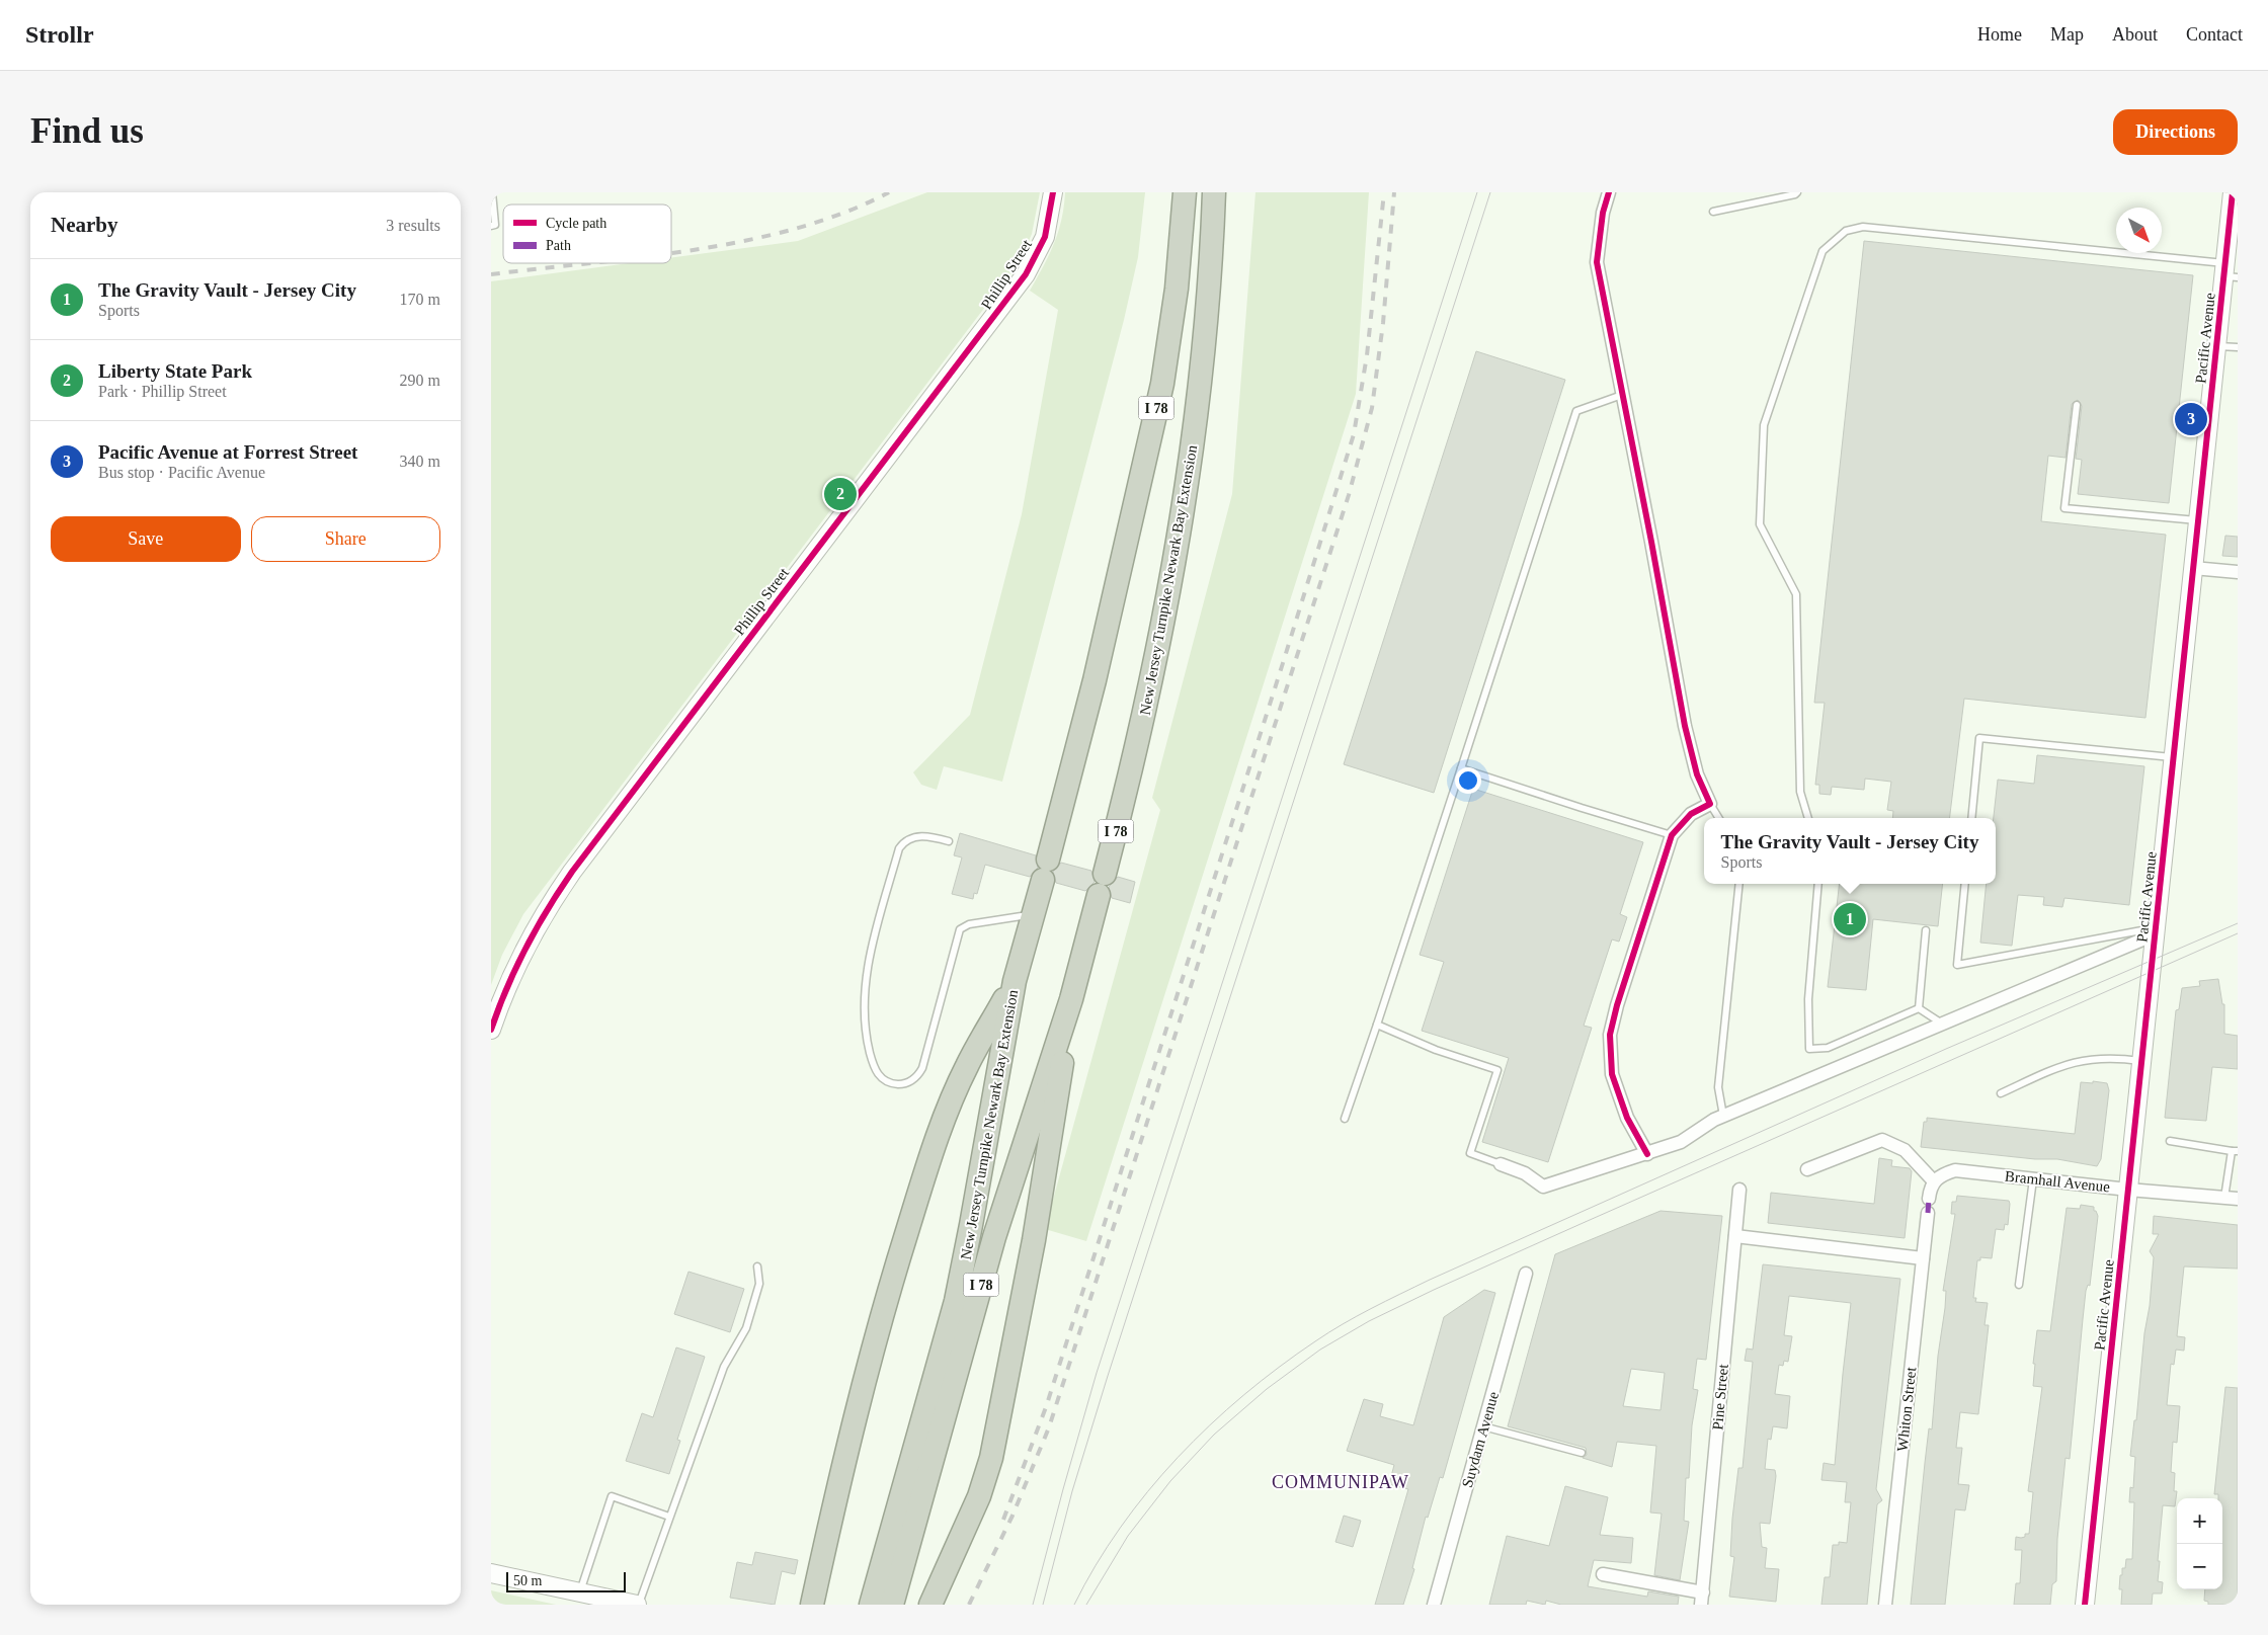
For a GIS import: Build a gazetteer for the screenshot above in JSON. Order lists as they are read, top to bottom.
{
  "streets": {
    "highway": ["I 78", "New Jersey Turnpike Newark Bay Extension"],
    "street": [
      "Phillip Street",
      "Pacific Avenue",
      "Bramhall Avenue",
      "Pine Street",
      "Whiton Street",
      "Suydam Avenue"
    ]
  },
  "crossings": [
    ["Pacific Avenue", "Bramhall Avenue"]
  ],
  "districts": ["COMMUNIPAW"],
  "legend": ["Cycle path", "Path"],
  "scale_bar": "50 m",
  "north": "bottom right",
  "page": {
    "header": "Strollr",
    "nav": [
      "Home",
      "Map",
      "About",
      "Contact"
    ],
    "buttons": [
      "Directions",
      ["Save", "Share"]
    ],
    "title": "Find us",
    "heading": ["Nearby", "3 results"],
    "list": [
      {
        "mark": "1",
        "name": "The Gravity Vault - Jersey City",
        "note": "Sports",
        "value": "170 m"
      },
      {
        "mark": "2",
        "name": "Liberty State Park",
        "note": "Park · Phillip Street",
        "value": "290 m"
      },
      {
        "mark": "3",
        "name": "Pacific Avenue at Forrest Street",
        "note": "Bus stop · Pacific Avenue",
        "value": "340 m"
      }
    ],
    "pins": ["3", "2", "1"],
    "popup": ["The Gravity Vault - Jersey City", "Sports"],
    "map_buttons": ["+", "−"],
    "scale": "50 m"
  }
}
